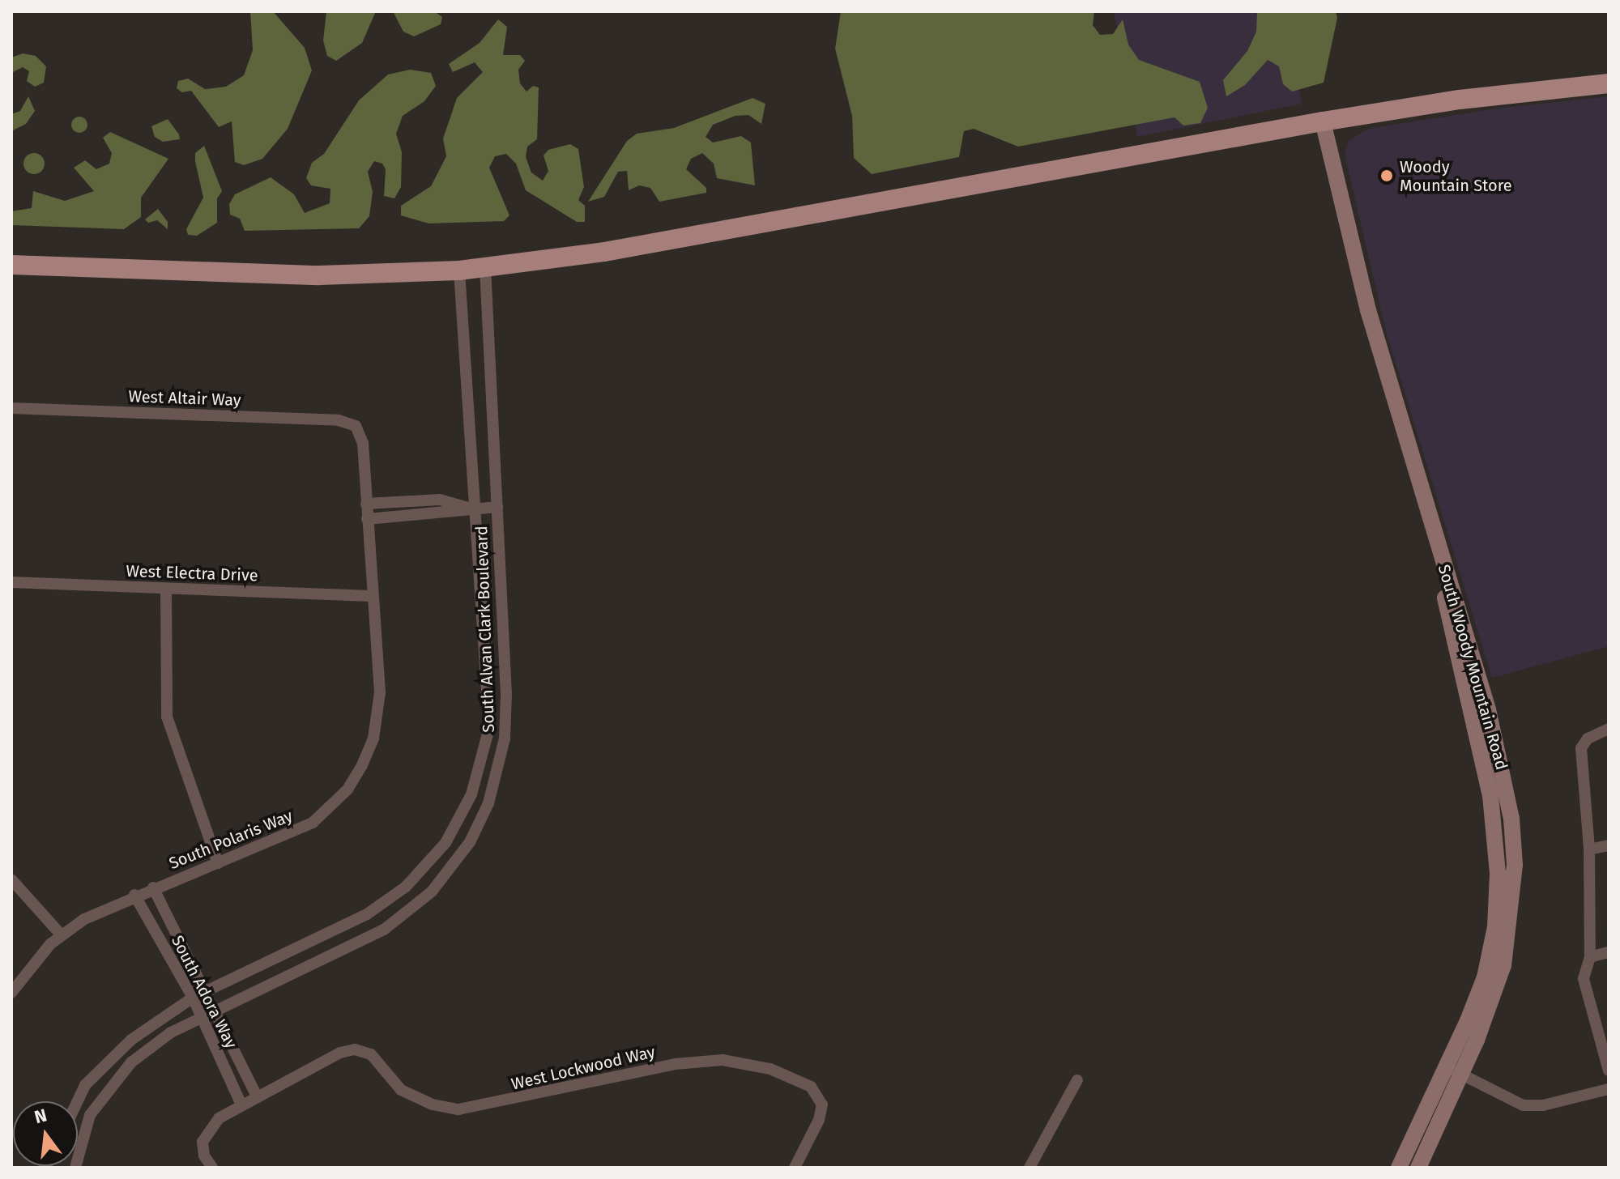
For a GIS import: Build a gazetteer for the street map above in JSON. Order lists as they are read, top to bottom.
{
  "streets": {
    "street": [
      "West Altair Way",
      "West Electra Drive",
      "South Alvan Clark Boulevard",
      "South Woody Mountain Road",
      "South Polaris Way",
      "South Adora Way",
      "West Lockwood Way"
    ]
  },
  "crossings": [
    ["West Altair Way", "South Polaris Way"],
    ["West Electra Drive", "South Polaris Way"],
    ["South Alvan Clark Boulevard", "South Adora Way"],
    ["South Polaris Way", "South Adora Way"],
    ["South Adora Way", "West Lockwood Way"]
  ],
  "places": ["Woody Mountain Store"],
  "north": "top"
}
